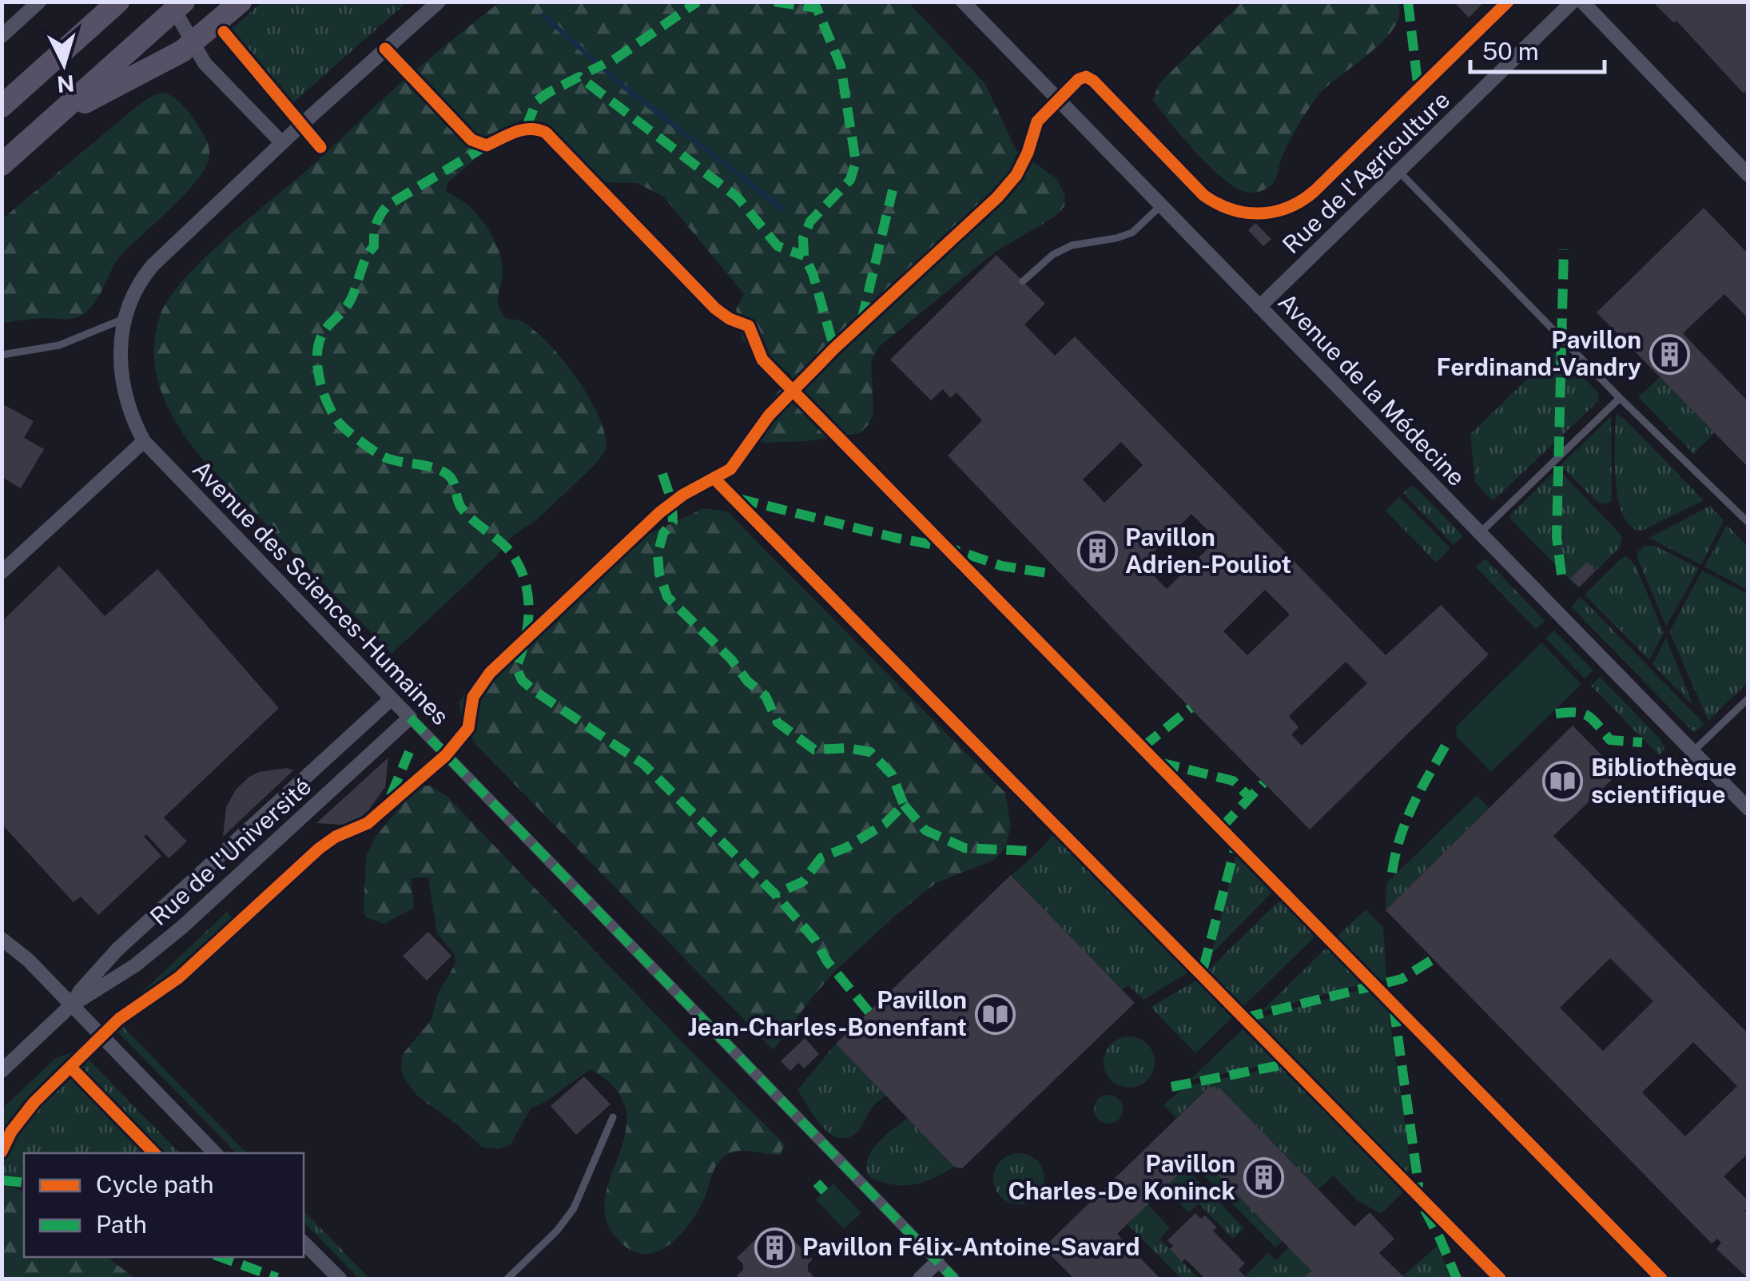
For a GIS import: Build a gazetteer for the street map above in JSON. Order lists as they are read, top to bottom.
{
  "streets": {
    "street": [
      "Rue de l'Agriculture",
      "Avenue de la Médecine",
      "Avenue des Sciences-Humaines",
      "Rue de l'Université"
    ]
  },
  "crossings": [
    ["Rue de l'Agriculture", "Avenue de la Médecine"],
    ["Avenue des Sciences-Humaines", "Rue de l'Université"]
  ],
  "places": {
    "building": [
      "Pavillon Ferdinand-Vandry",
      "Pavillon Adrien-Pouliot",
      "Pavillon Charles-De Koninck",
      "Pavillon Félix-Antoine-Savard"
    ],
    "library": ["Bibliothèque scientifique", "Pavillon Jean-Charles-Bonenfant"]
  },
  "legend": ["Cycle path", "Path"],
  "scale_bar": "50 m",
  "north": "bottom"
}
